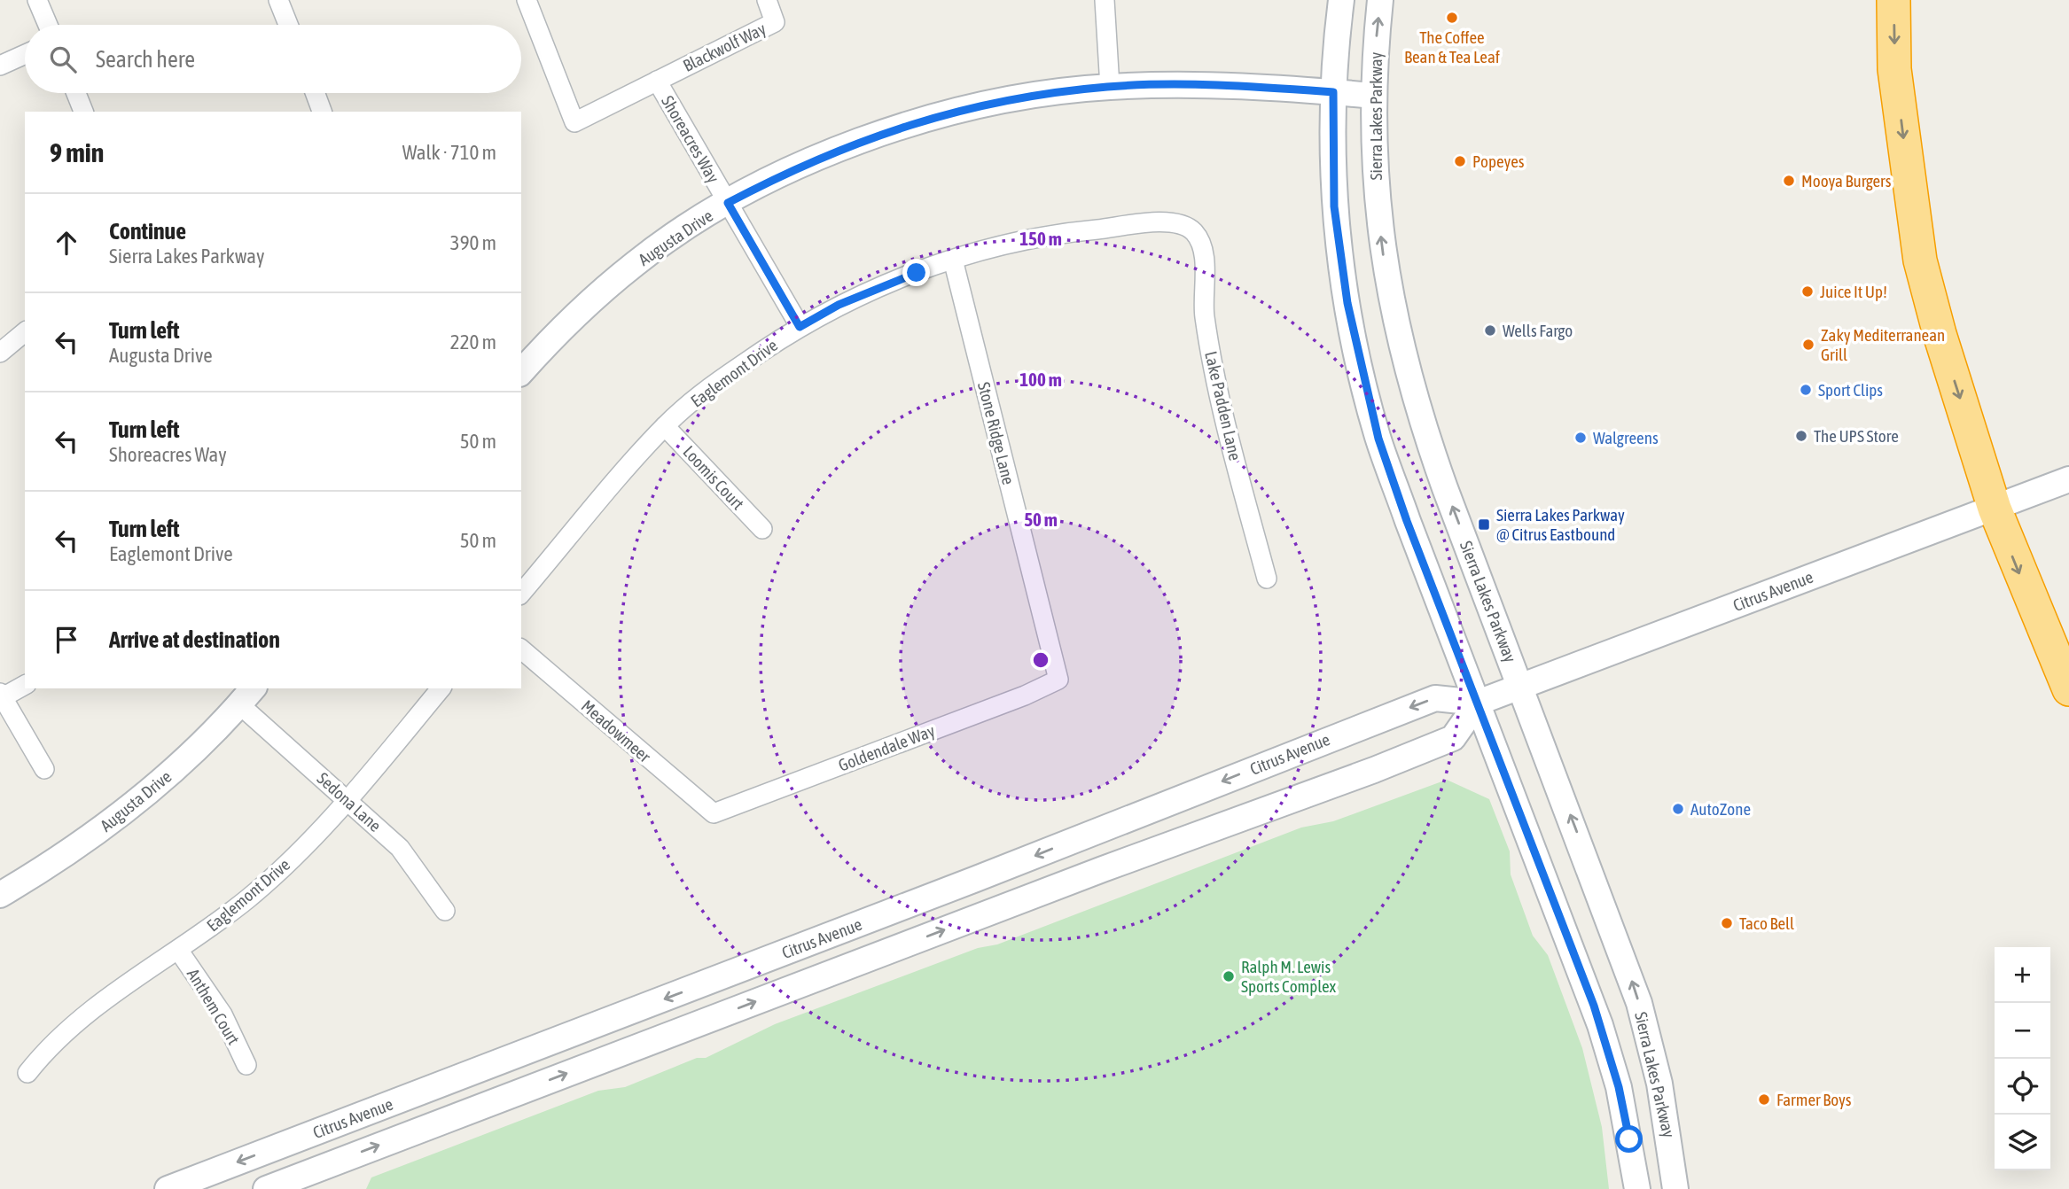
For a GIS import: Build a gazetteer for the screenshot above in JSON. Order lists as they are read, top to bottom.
{
  "streets": {
    "street": [
      "Blackwolf Way",
      "Sierra Lakes Parkway",
      "Shoreacres Way",
      "Augusta Drive",
      "Eaglemont Drive",
      "Lake Padden Lane",
      "Stone Ridge Lane",
      "Loomis Court",
      "Citrus Avenue",
      "Meadowmeer",
      "Goldendale Way",
      "Sedona Lane",
      "Anthem Court"
    ]
  },
  "crossings": [
    ["Blackwolf Way", "Shoreacres Way"],
    ["Sierra Lakes Parkway", "Augusta Drive"],
    ["Sierra Lakes Parkway", "Citrus Avenue"],
    ["Shoreacres Way", "Augusta Drive"],
    ["Shoreacres Way", "Eaglemont Drive"],
    ["Augusta Drive", "Sedona Lane"],
    ["Eaglemont Drive", "Lake Padden Lane"],
    ["Eaglemont Drive", "Stone Ridge Lane"],
    ["Eaglemont Drive", "Loomis Court"],
    ["Eaglemont Drive", "Sedona Lane"],
    ["Eaglemont Drive", "Anthem Court"],
    ["Stone Ridge Lane", "Goldendale Way"],
    ["Meadowmeer", "Goldendale Way"]
  ],
  "places": {
    "other": [
      "The Coffee Bean & Tea Leaf",
      "Popeyes",
      "Mooya Burgers",
      "Juice It Up!",
      "Wells Fargo",
      "Zaky Mediterranean Grill",
      "Sport Clips",
      "The UPS Store",
      "Walgreens",
      "AutoZone",
      "Taco Bell",
      "Ralph M. Lewis Sports Complex",
      "Farmer Boys"
    ],
    "transit": ["Sierra Lakes Parkway @ Citrus Eastbound"]
  },
  "page": {
    "search": "Search here",
    "heading": ["9 min", "Walk · 710 m"],
    "list": [
      ["Continue", "Sierra Lakes Parkway", "390 m"],
      ["Turn left", "Augusta Drive", "220 m"],
      ["Turn left", "Shoreacres Way", "50 m"],
      ["Turn left", "Eaglemont Drive", "50 m"],
      "Arrive at destination"
    ],
    "map_buttons": ["+", "−"]
  },
  "rings": ["150 m", "100 m", "50 m"]
}
